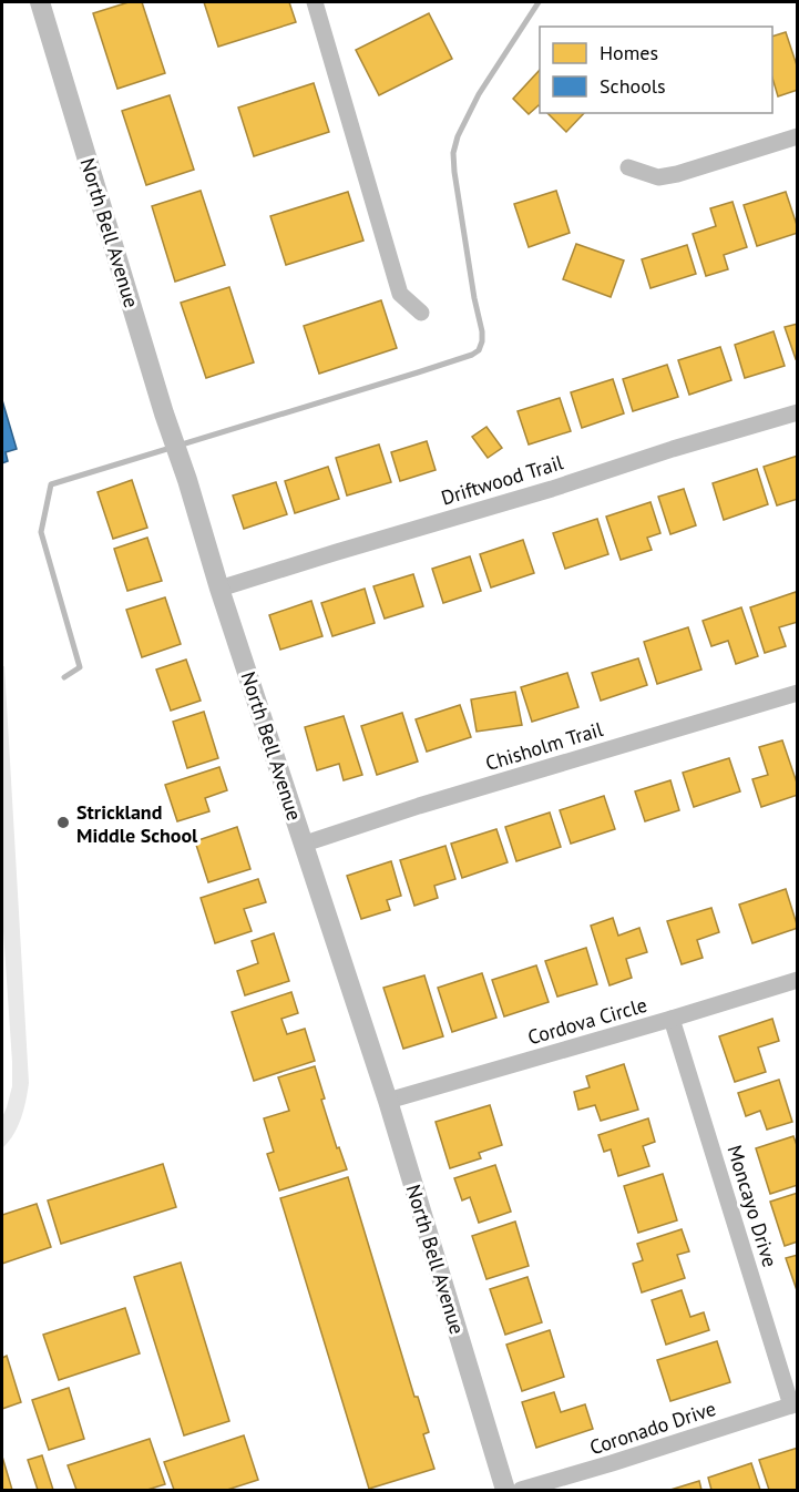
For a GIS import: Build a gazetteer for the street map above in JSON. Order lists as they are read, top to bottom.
{
  "streets": {
    "street": [
      "North Bell Avenue",
      "Driftwood Trail",
      "Chisholm Trail",
      "Cordova Circle",
      "Moncayo Drive",
      "Coronado Drive"
    ]
  },
  "crossings": [
    ["North Bell Avenue", "Driftwood Trail"],
    ["North Bell Avenue", "Chisholm Trail"],
    ["North Bell Avenue", "Cordova Circle"],
    ["Cordova Circle", "Moncayo Drive"],
    ["Moncayo Drive", "Coronado Drive"]
  ],
  "places": ["Strickland Middle School"],
  "legend": ["Homes", "Schools"]
}
